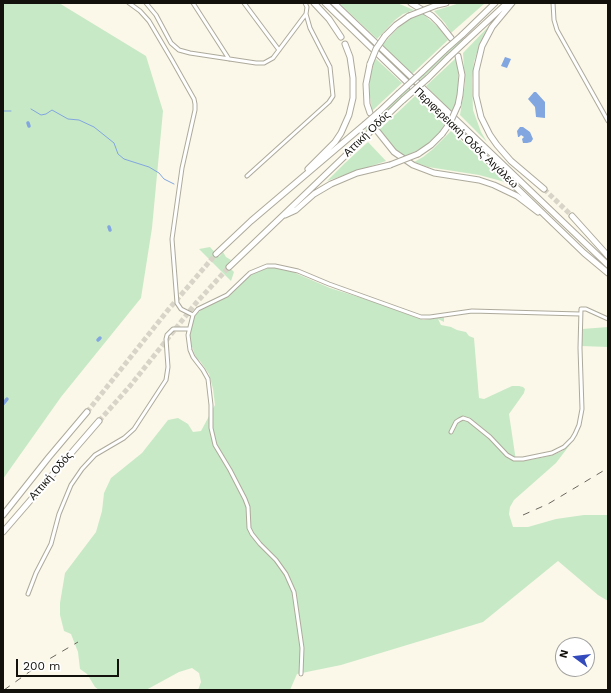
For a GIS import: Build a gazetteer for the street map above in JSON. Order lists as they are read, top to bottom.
{
  "streets": {
    "highway": ["Αττική Οδός", "Περιφερειακή Οδός Αιγάλεω"]
  },
  "scale_bar": "200 m",
  "north": "left"
}
